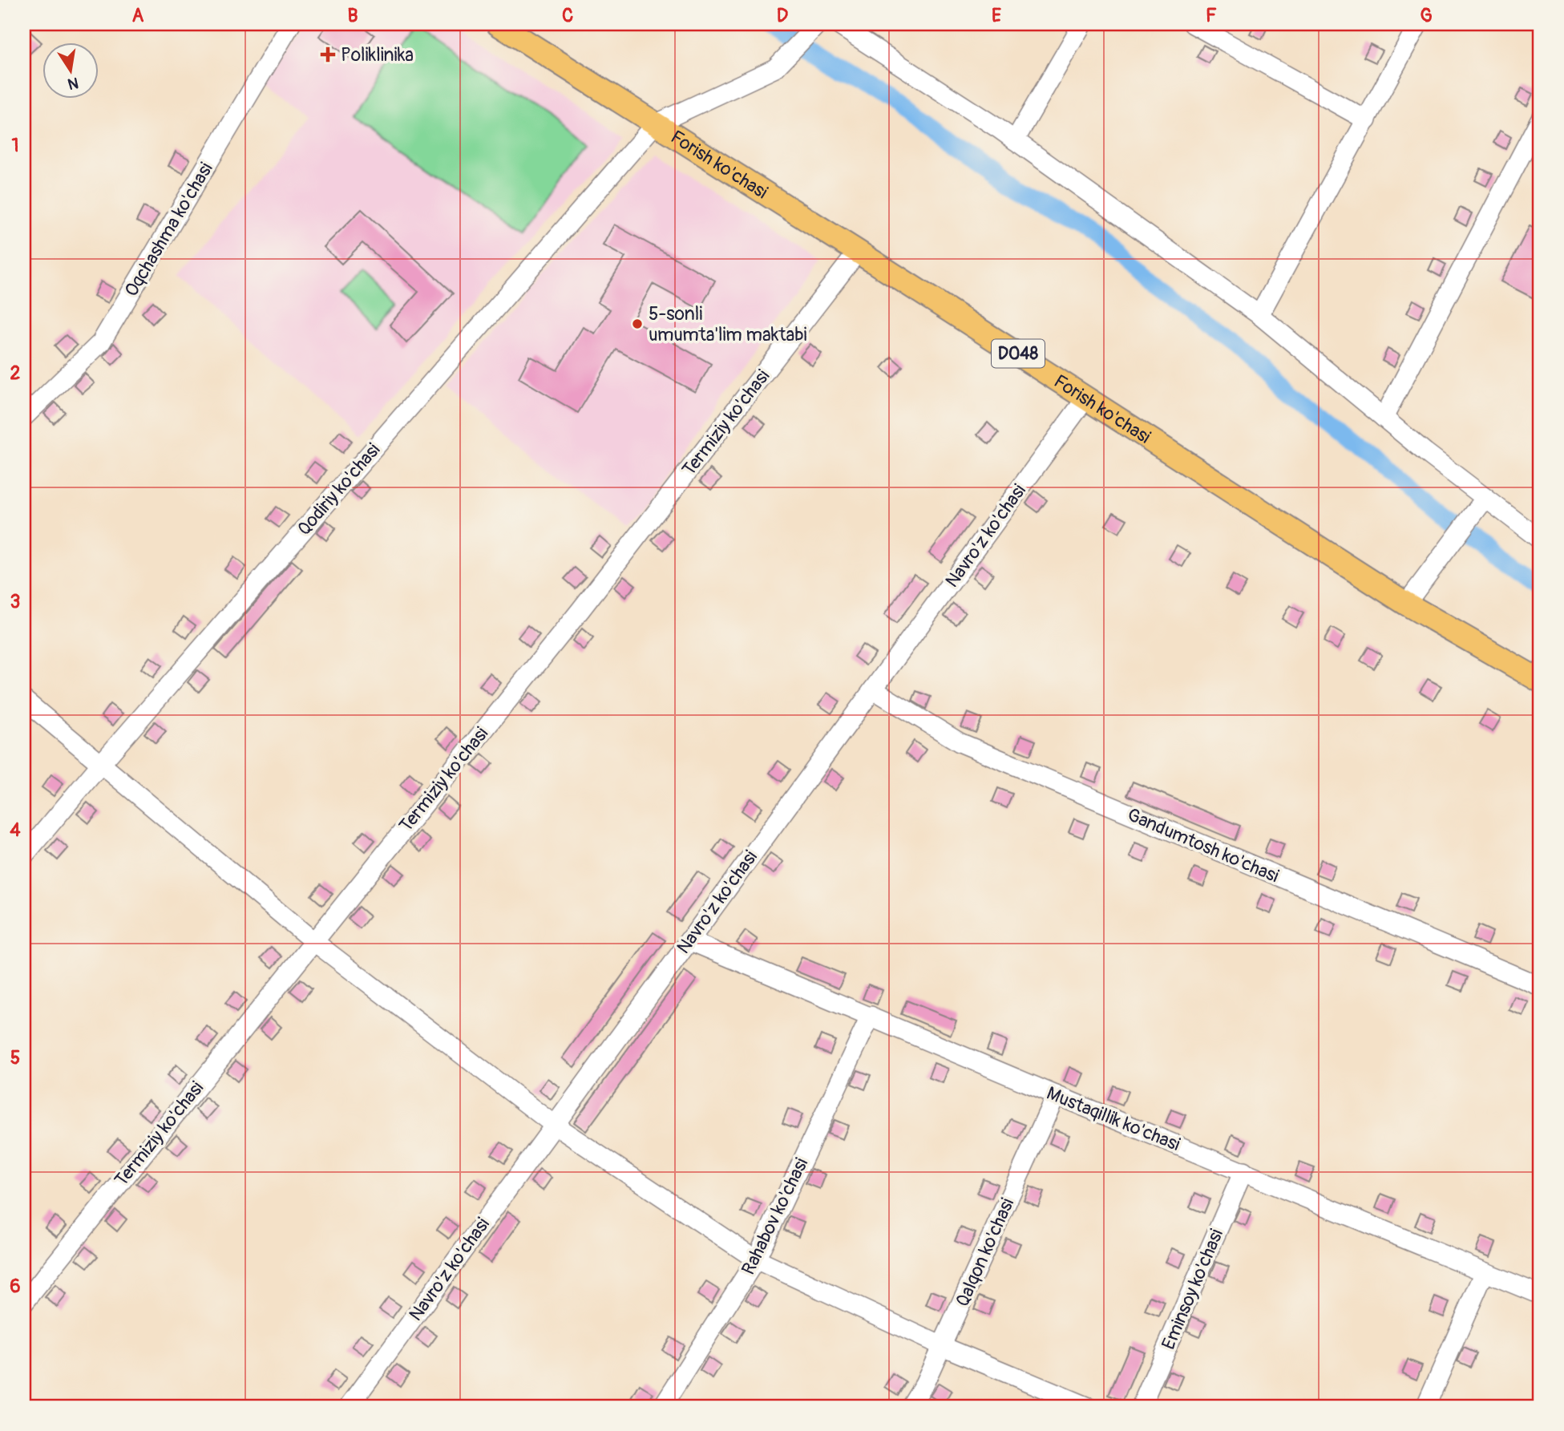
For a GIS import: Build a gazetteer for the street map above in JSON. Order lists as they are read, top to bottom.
{
  "streets": {
    "main road": ["Forish ko'chasi", "D048"],
    "street": [
      "Oqchashma ko'chasi",
      "Termiziy ko'chasi",
      "Qodiriy ko'chasi",
      "Navro'z ko'chasi",
      "Gandumtosh ko'chasi",
      "Mustaqillik ko'chasi",
      "Rahabov ko'chasi",
      "Qalqon ko'chasi",
      "Eminsoy ko'chasi"
    ]
  },
  "crossings": [
    ["Forish ko'chasi", "Termiziy ko'chasi"],
    ["Forish ko'chasi", "Qodiriy ko'chasi"],
    ["Forish ko'chasi", "Navro'z ko'chasi"],
    ["Navro'z ko'chasi", "Gandumtosh ko'chasi"],
    ["Navro'z ko'chasi", "Mustaqillik ko'chasi"],
    ["Mustaqillik ko'chasi", "Rahabov ko'chasi"],
    ["Mustaqillik ko'chasi", "Qalqon ko'chasi"],
    ["Mustaqillik ko'chasi", "Eminsoy ko'chasi"]
  ],
  "places": {
    "health": ["Poliklinika"],
    "other": ["5-sonli umumta'lim maktabi"]
  },
  "north": "bottom",
  "grid": {
    "columns": [
      "A",
      "B",
      "C",
      "D",
      "E",
      "F",
      "G"
    ],
    "rows": [
      "1",
      "2",
      "3",
      "4",
      "5",
      "6"
    ]
  }
}
